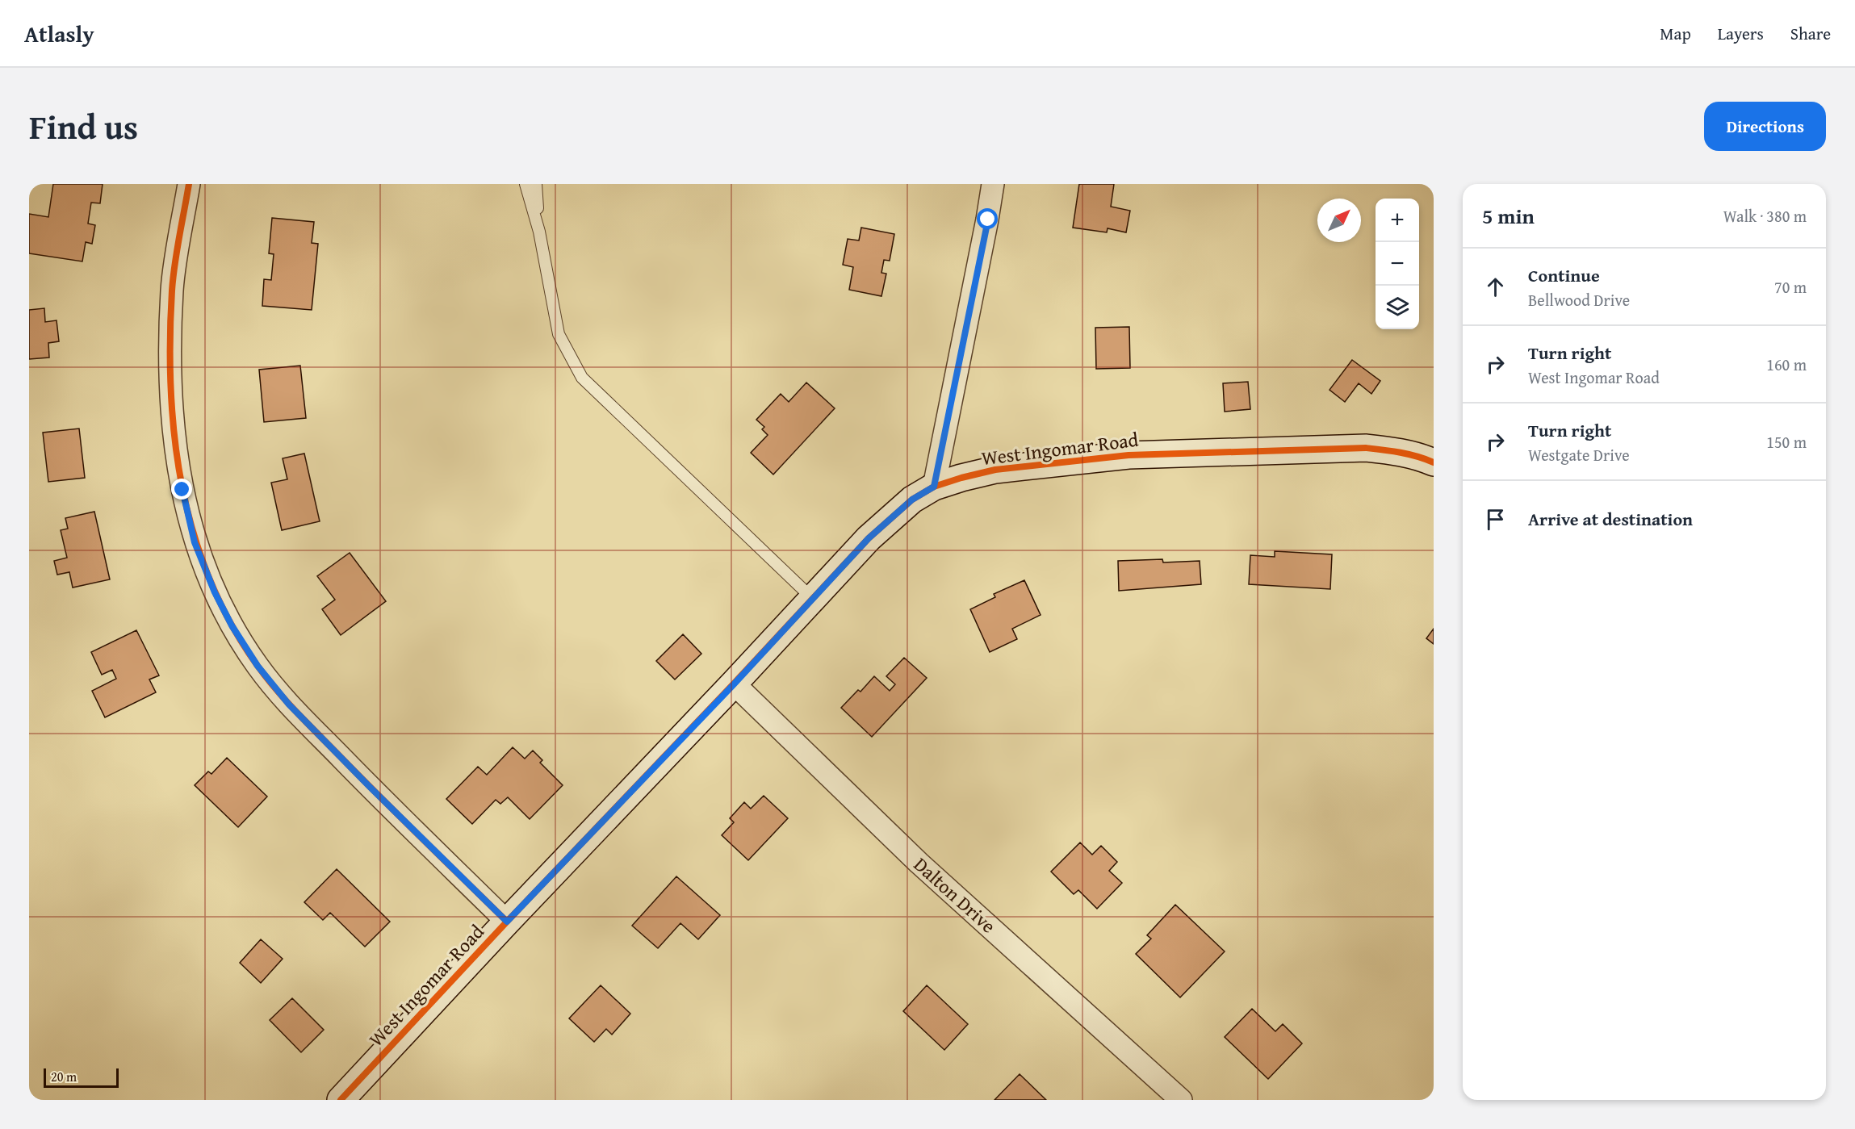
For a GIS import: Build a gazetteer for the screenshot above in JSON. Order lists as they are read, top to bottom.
{
  "streets": {
    "street": ["West Ingomar Road", "Dalton Drive"]
  },
  "crossings": [
    ["West Ingomar Road", "Dalton Drive"]
  ],
  "scale_bar": "20 m",
  "north": "top right",
  "page": {
    "header": "Atlasly",
    "nav": ["Map", "Layers", "Share"],
    "title": "Find us",
    "buttons": "Directions",
    "heading": ["5 min", "Walk · 380 m"],
    "map_buttons": ["+", "−"],
    "list": [
      ["Continue", "Bellwood Drive", "70 m"],
      ["Turn right", "West Ingomar Road", "160 m"],
      ["Turn right", "Westgate Drive", "150 m"],
      "Arrive at destination"
    ],
    "scale": "20 m"
  }
}
